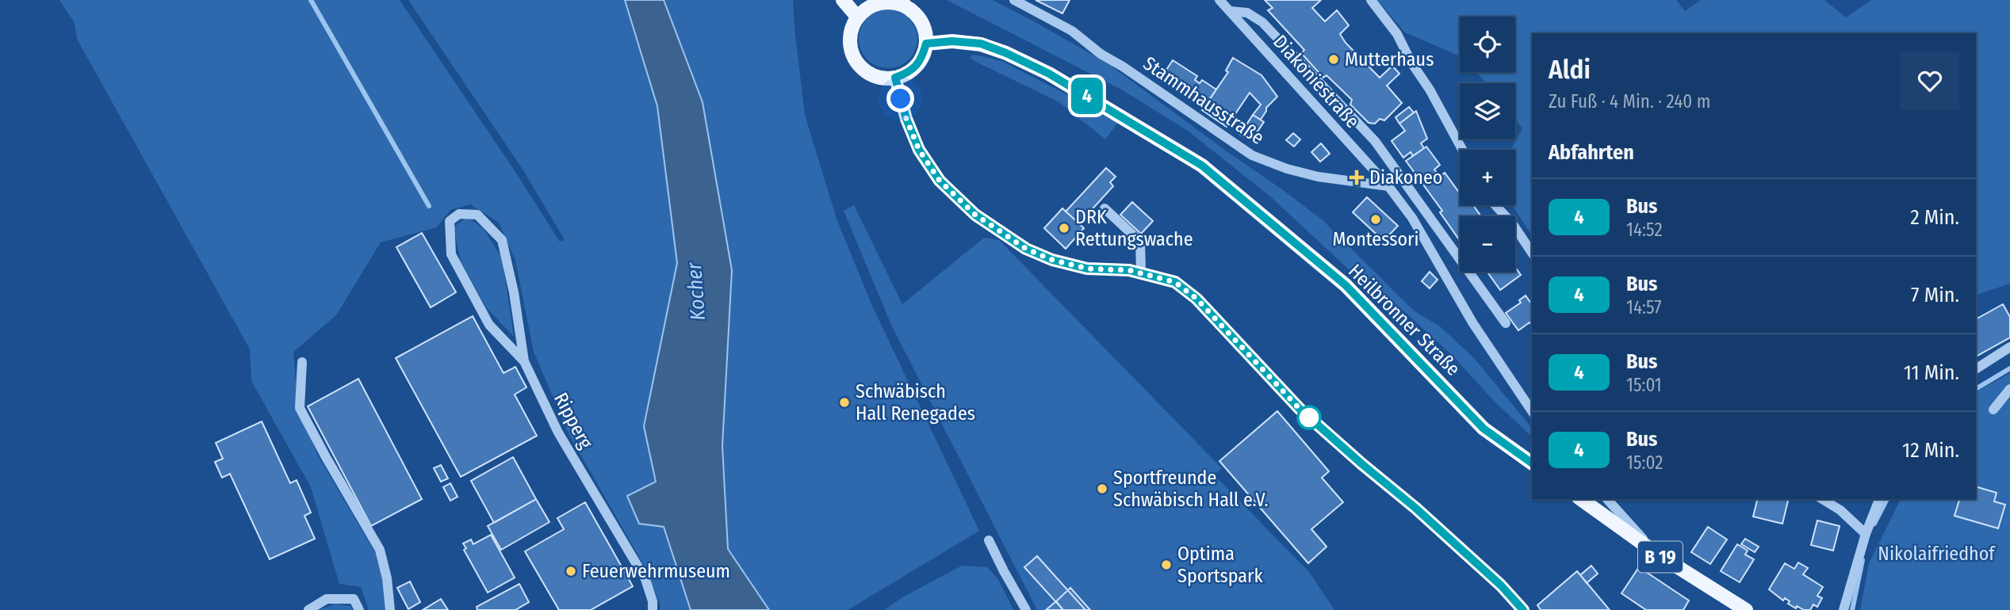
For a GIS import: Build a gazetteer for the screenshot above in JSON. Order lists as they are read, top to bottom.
{
  "streets": {
    "main road": ["Heilbronner Straße", "B 19"],
    "street": ["Diakoniestraße", "Stammhausstraße", "Ripperg"]
  },
  "crossings": [
    ["Diakoniestraße", "Stammhausstraße"]
  ],
  "water": ["Kocher"],
  "parks": ["Nikolaifriedhof"],
  "places": {
    "other": [
      "Mutterhaus",
      "Montessori",
      "DRK Rettungswache",
      "Schwäbisch Hall Renegades",
      "Sportfreunde Schwäbisch Hall e.V.",
      "Optima Sportspark",
      "Feuerwehrmuseum"
    ],
    "health": ["Diakoneo"]
  },
  "lines": ["bus line 4"],
  "page": {
    "on_map": "4",
    "map_buttons": ["+", "−"],
    "heading": [
      ["Aldi", "Zu Fuß · 4 Min. · 240 m"],
      "Abfahrten"
    ],
    "list": [
      {
        "mark": "4",
        "name": "Bus",
        "note": "14:52",
        "value": "2 Min."
      },
      {
        "mark": "4",
        "name": "Bus",
        "note": "14:57",
        "value": "7 Min."
      },
      {
        "mark": "4",
        "name": "Bus",
        "note": "15:01",
        "value": "11 Min."
      },
      {
        "mark": "4",
        "name": "Bus",
        "note": "15:02",
        "value": "12 Min."
      }
    ]
  }
}
